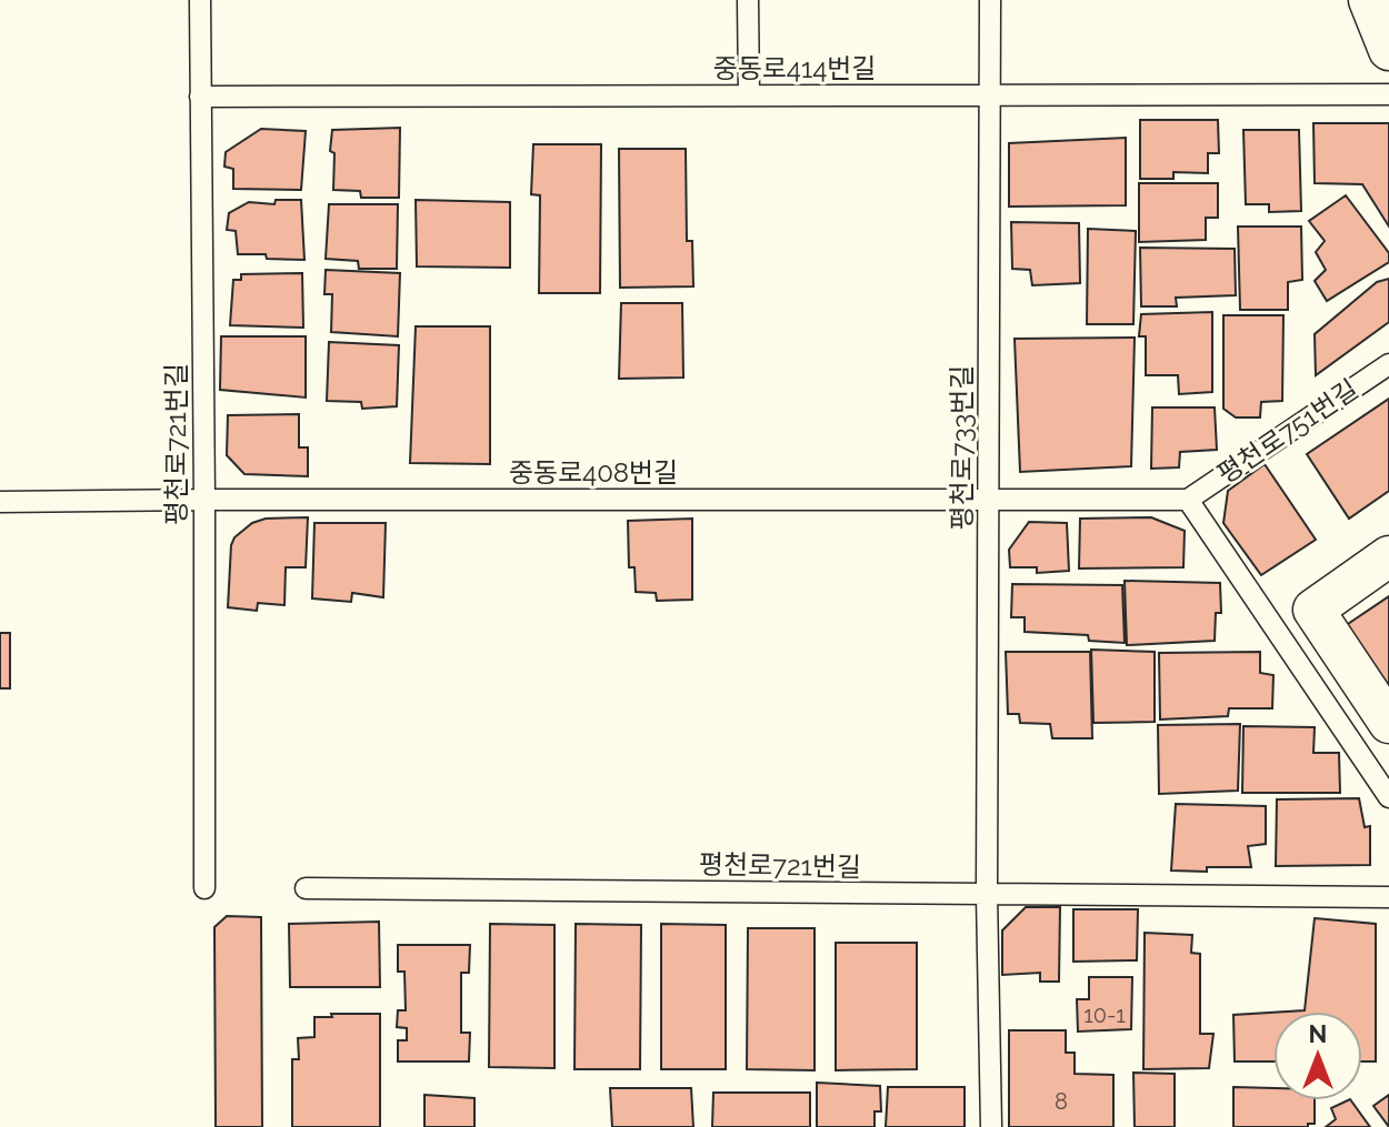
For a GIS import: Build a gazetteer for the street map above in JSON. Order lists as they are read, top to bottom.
{
  "streets": {
    "lane": [
      "중동로414번길",
      "평천로751번길",
      "평천로721번길",
      "평천로733번길",
      "중동로408번길"
    ]
  },
  "crossings": [
    ["중동로414번길", "평천로721번길"],
    ["중동로414번길", "평천로733번길"],
    ["평천로751번길", "중동로408번길"],
    ["평천로721번길", "평천로733번길"],
    ["평천로721번길", "중동로408번길"],
    ["평천로733번길", "중동로408번길"]
  ],
  "house_numbers": ["10-1", "8"],
  "north": "top"
}
